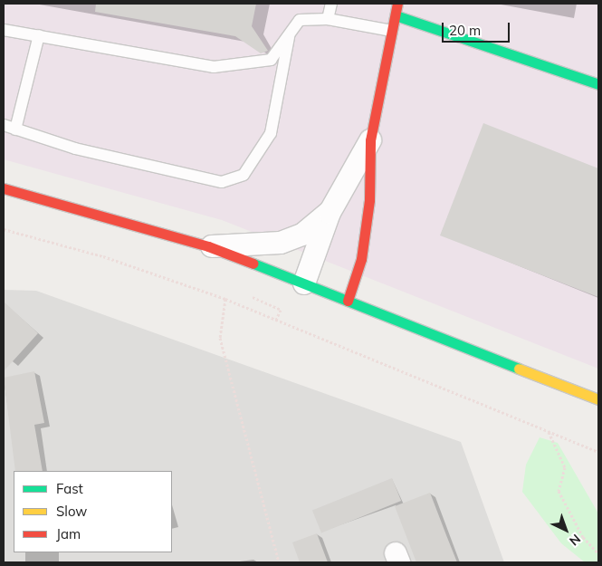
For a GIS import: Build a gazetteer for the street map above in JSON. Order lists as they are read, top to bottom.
{
  "legend": ["Fast", "Slow", "Jam"],
  "scale_bar": "20 m",
  "north": "bottom right"
}
